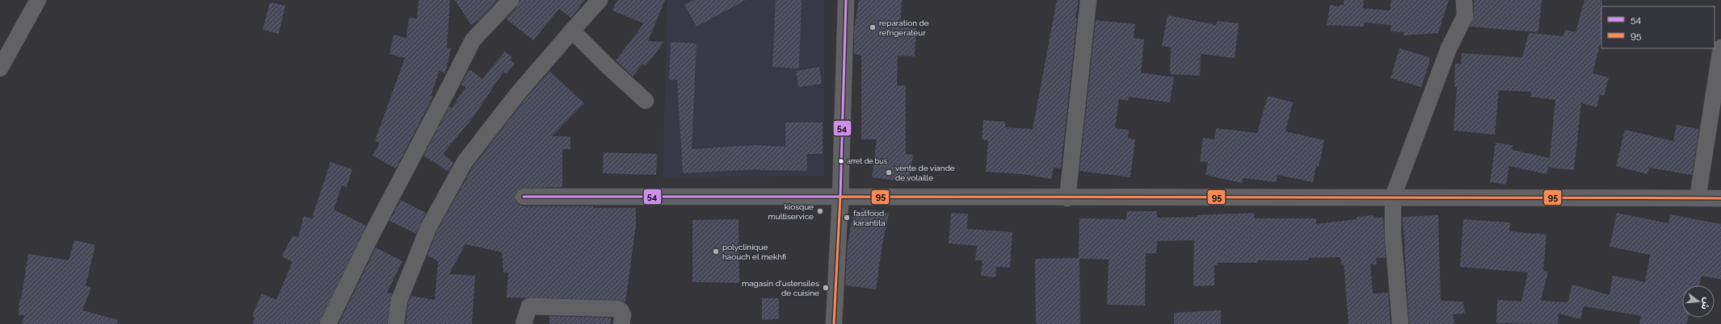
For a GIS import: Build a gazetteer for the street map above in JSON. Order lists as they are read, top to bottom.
{
  "places": [
    "reparation de refrigerateur",
    "arret de bus",
    "vente de viande de volaille",
    "kiosque multiservice",
    "fastfood karantita",
    "polyclinique haouch el mekhfi",
    "magasin d'ustensiles de cuisine"
  ],
  "lines": ["transit line 54", "transit line 95"],
  "legend": ["54", "95"],
  "north": "right"
}
